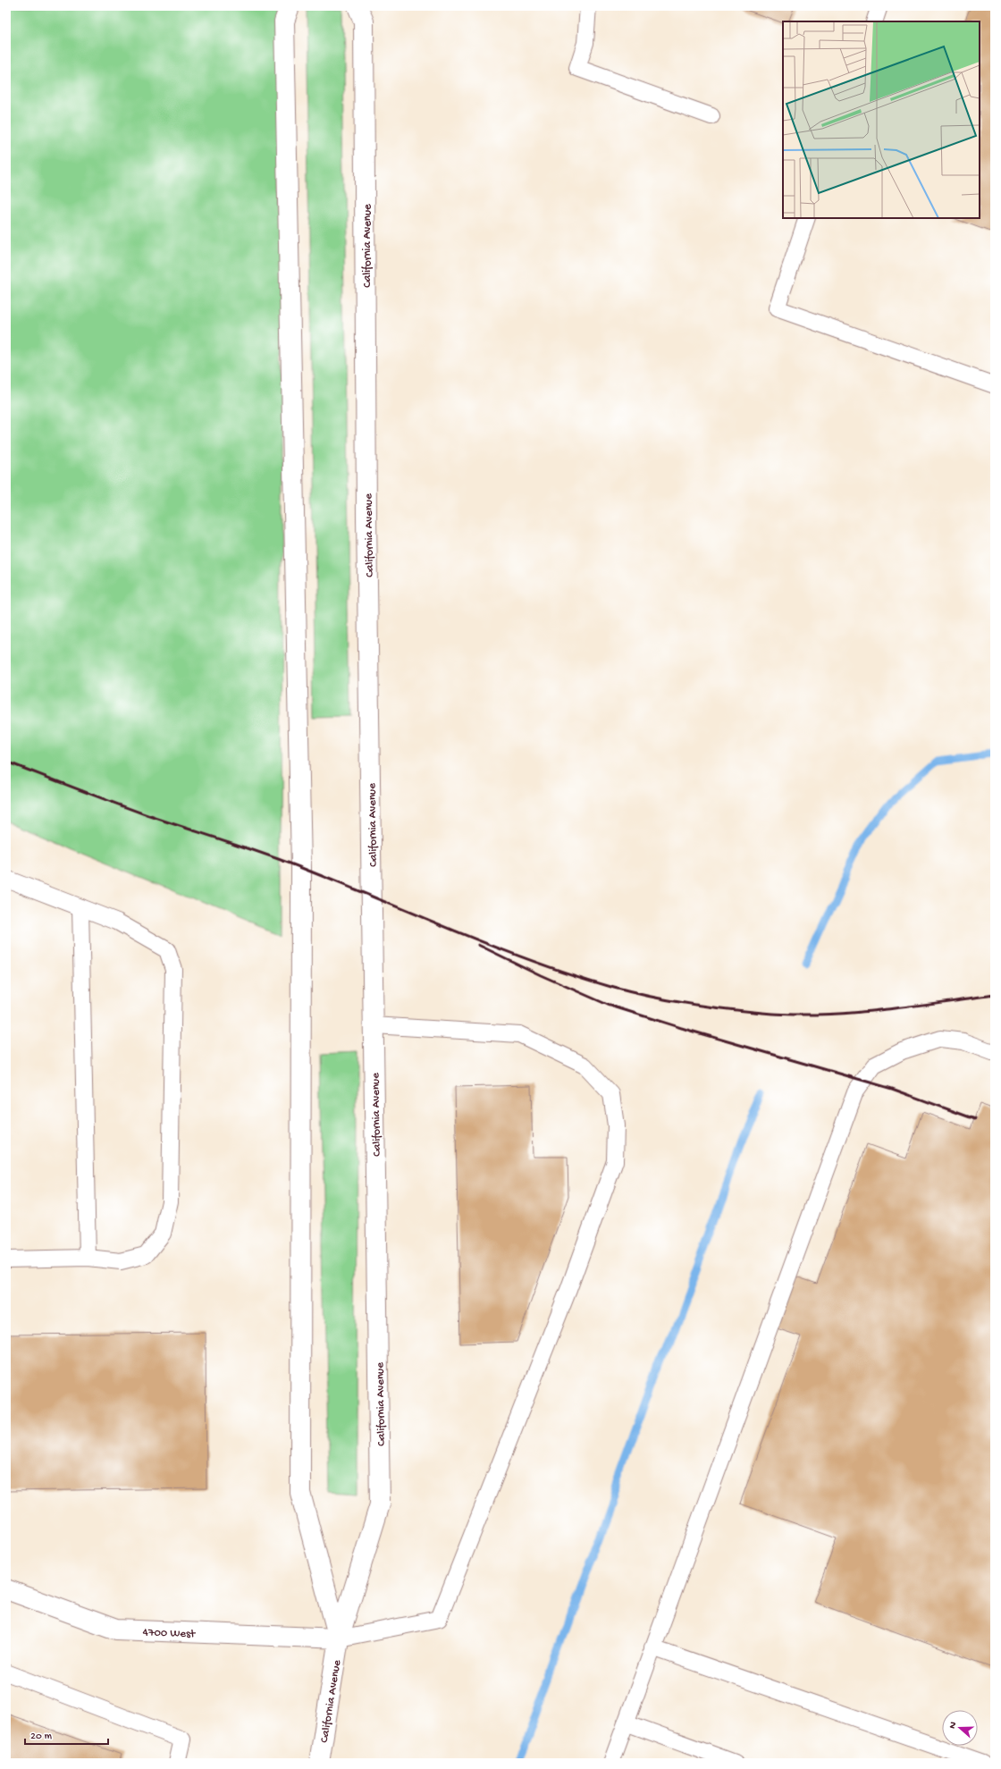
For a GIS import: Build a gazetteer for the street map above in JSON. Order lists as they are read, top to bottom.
{
  "streets": {
    "main road": ["California Avenue", "4700 West"]
  },
  "crossings": [
    ["California Avenue", "4700 West"]
  ],
  "scale_bar": "20 m",
  "north": "left"
}
